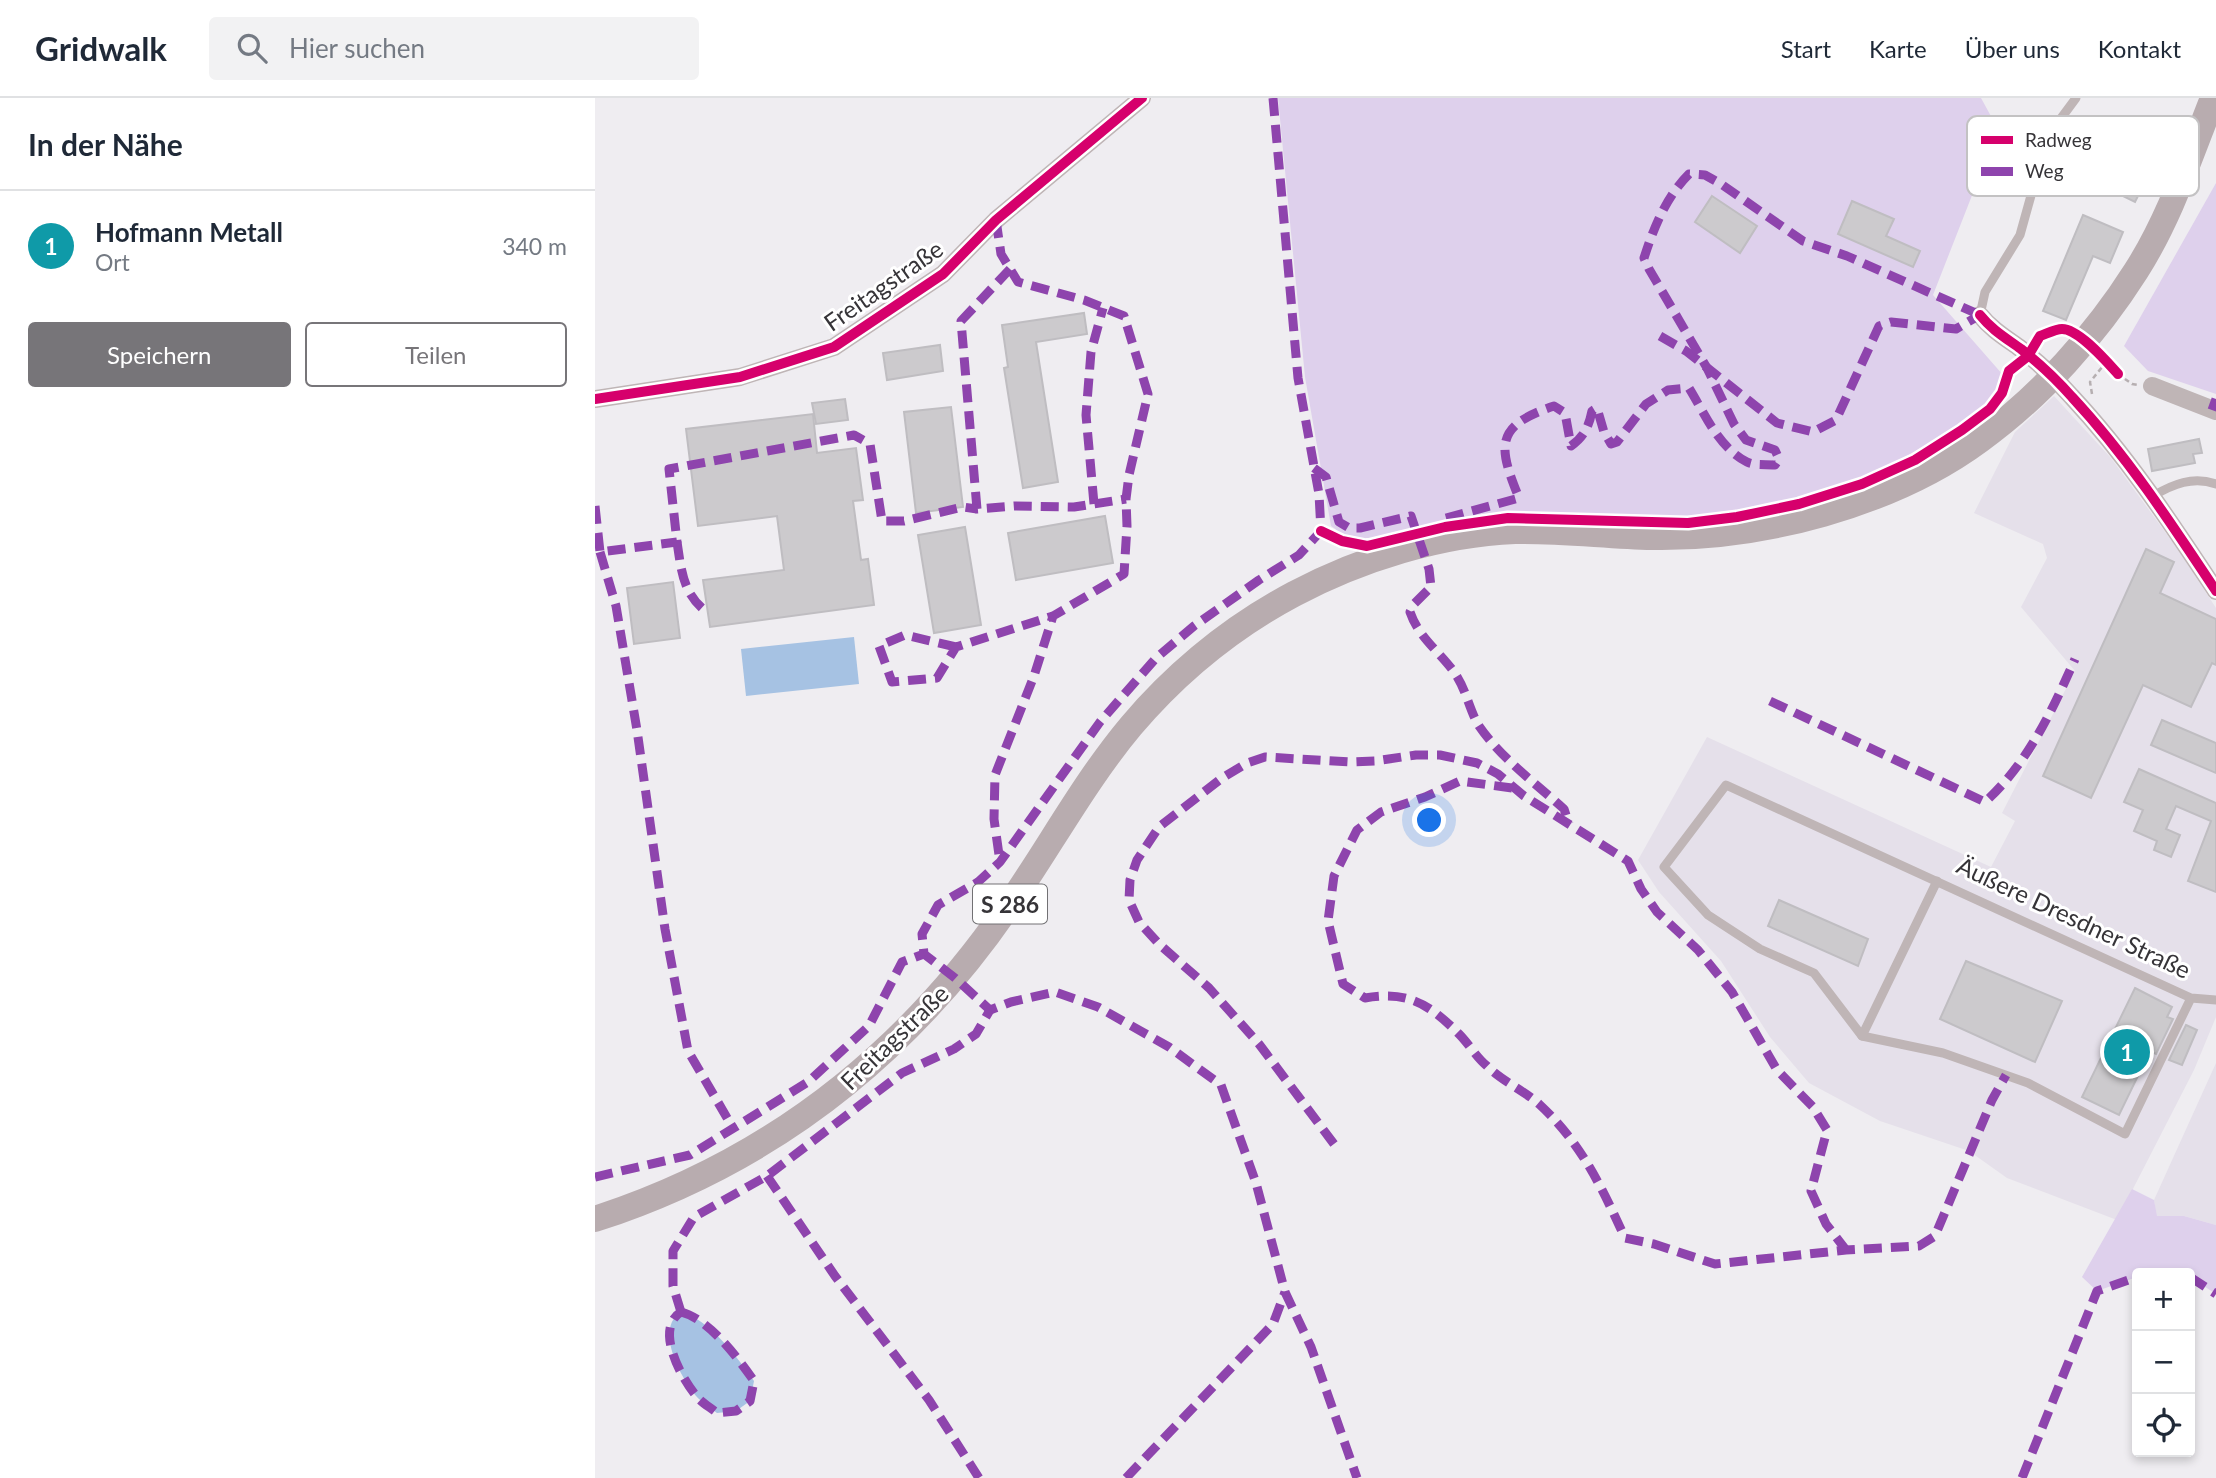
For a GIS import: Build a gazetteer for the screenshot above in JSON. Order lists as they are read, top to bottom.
{
  "streets": {
    "main road": ["Freitagstraße", "S 286"],
    "lane": ["Äußere Dresdner Straße"]
  },
  "legend": ["Radweg", "Weg"],
  "page": {
    "header": "Gridwalk",
    "search": "Hier suchen",
    "nav": [
      "Start",
      "Karte",
      "Über uns",
      "Kontakt"
    ],
    "heading": "In der Nähe",
    "list": [
      {
        "mark": "1",
        "name": "Hofmann Metall",
        "note": "Ort",
        "value": "340 m"
      }
    ],
    "buttons": ["Speichern", "Teilen"],
    "pins": "1",
    "map_buttons": ["+", "−"]
  }
}
